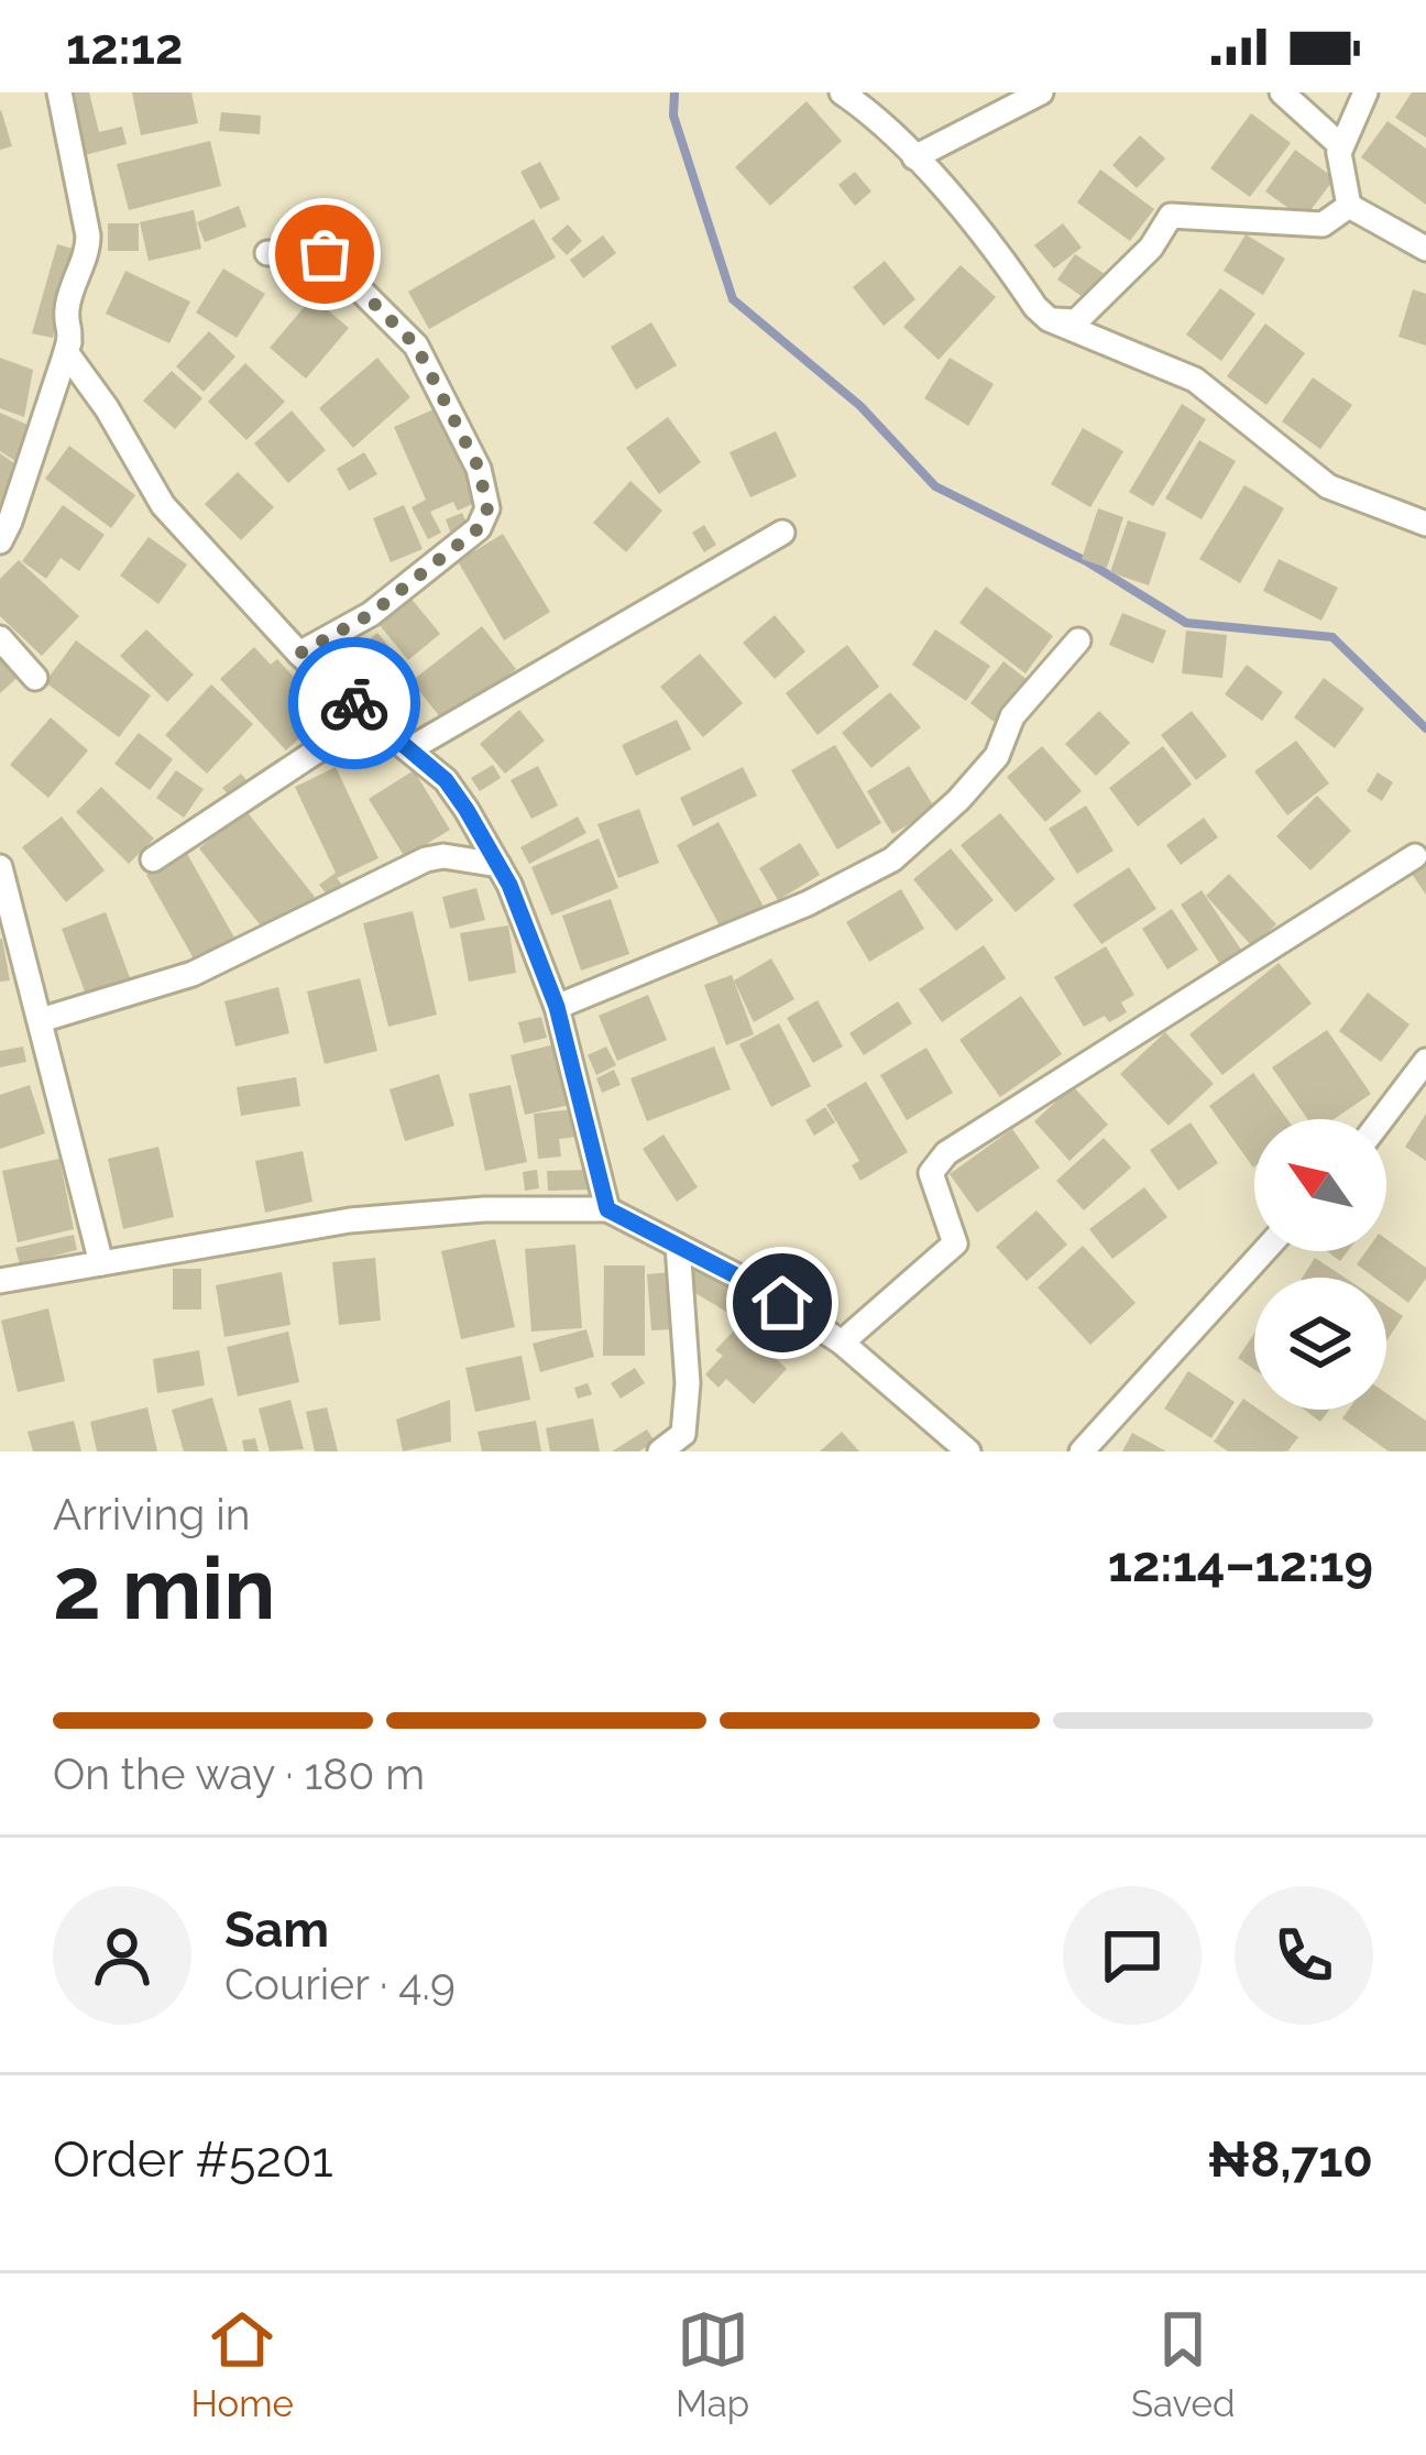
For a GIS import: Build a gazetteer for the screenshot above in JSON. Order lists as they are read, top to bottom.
{
  "north": "top left",
  "page": {
    "status": "12:12",
    "heading": ["2 min", "Arriving in", "12:14–12:19"],
    "panel": [
      "Sam",
      "Courier · 4.9",
      "Order #5201",
      "₦8,710"
    ],
    "bar": "On the way · 180 m",
    "tabs": ["Home", "Map", "Saved"]
  }
}
